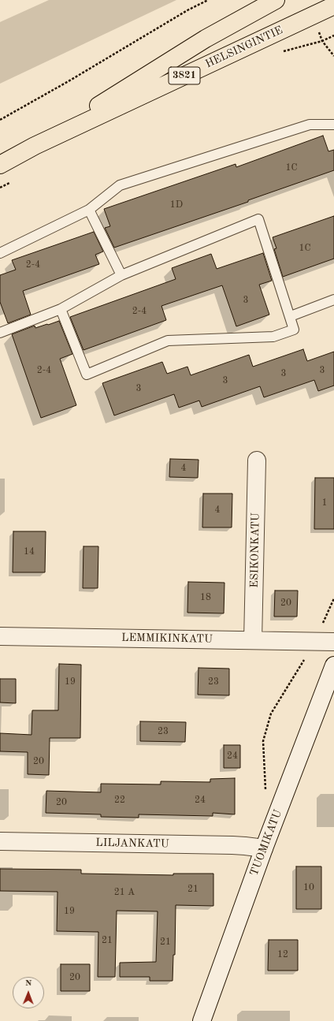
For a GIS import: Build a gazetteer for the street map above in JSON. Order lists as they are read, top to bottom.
{
  "streets": {
    "main road": ["HELSINGINTIE", "3821"],
    "street": [
      "ESIKONKATU",
      "LEMMIKINKATU",
      "TUOMIKATU",
      "LILJANKATU"
    ]
  },
  "crossings": [
    ["ESIKONKATU", "LEMMIKINKATU"],
    ["TUOMIKATU", "LILJANKATU"]
  ],
  "house_numbers": [
    "1C",
    "1D",
    "1C",
    "2-4",
    "3",
    "2-4",
    "2-4",
    "3",
    "3",
    "3",
    "3",
    "4",
    "1",
    "4",
    "14",
    "18",
    "20",
    "19",
    "23",
    "23",
    "24",
    "20",
    "22",
    "24",
    "20",
    "10",
    "21",
    "21 A",
    "19",
    "21",
    "21",
    "12",
    "20"
  ],
  "north": "top"
}
